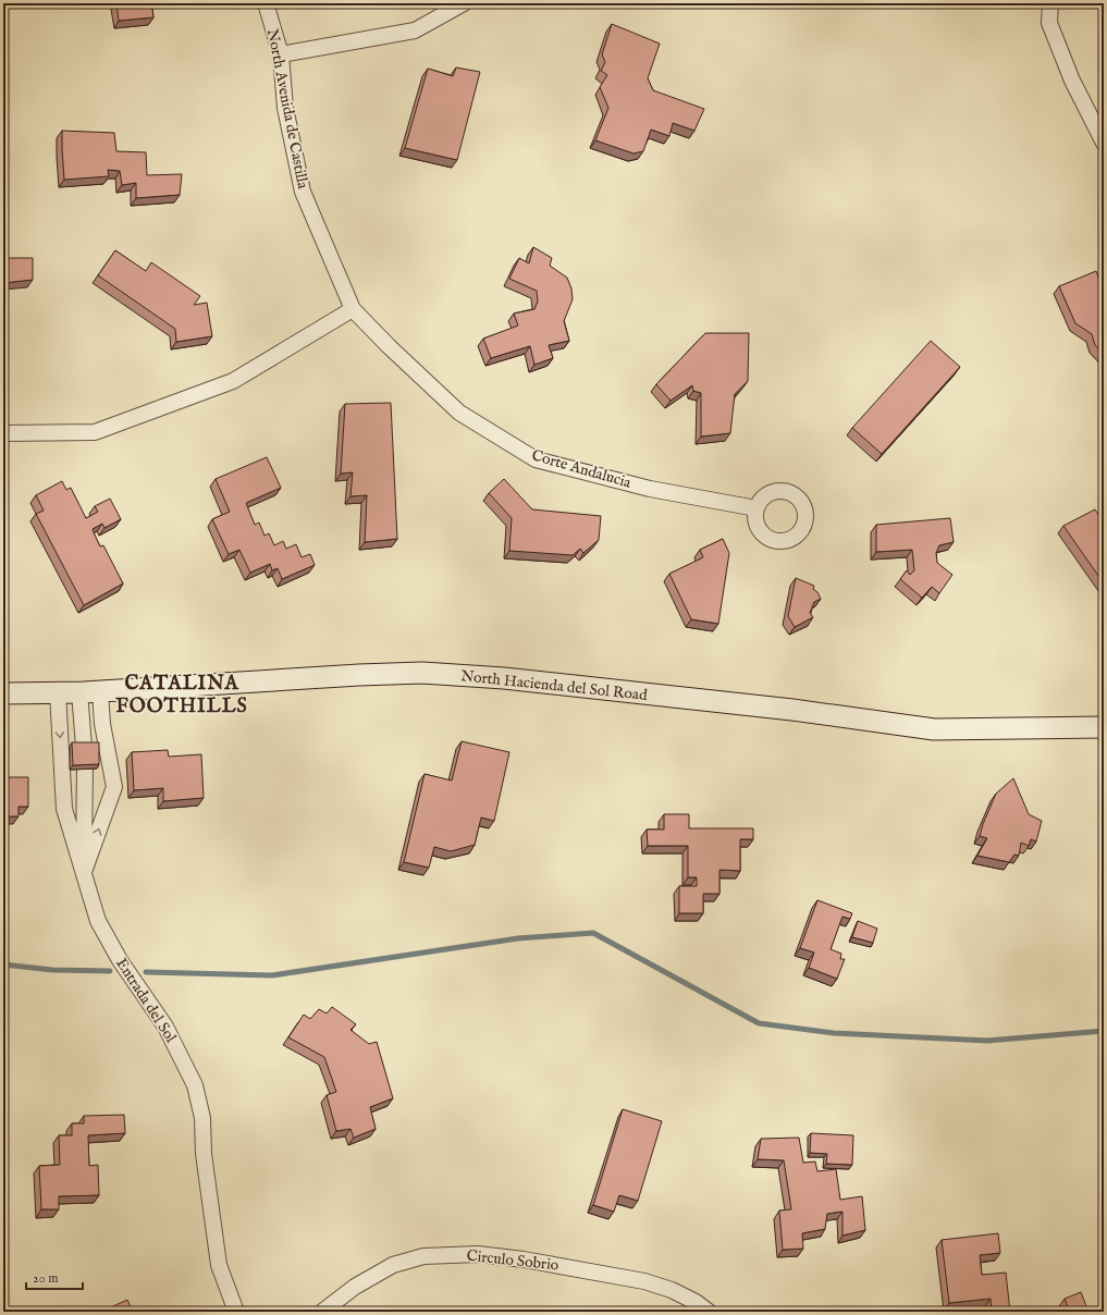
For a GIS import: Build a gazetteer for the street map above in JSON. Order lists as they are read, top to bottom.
{
  "streets": {
    "street": [
      "North Avenida de Castilla",
      "Corte Andalucia",
      "North Hacienda del Sol Road",
      "Entrada del Sol",
      "Circulo Sobrio"
    ]
  },
  "crossings": [
    ["North Avenida de Castilla", "Corte Andalucia"],
    ["North Hacienda del Sol Road", "Entrada del Sol"]
  ],
  "districts": ["CATALINA FOOTHILLS"],
  "scale_bar": "20 m"
}
